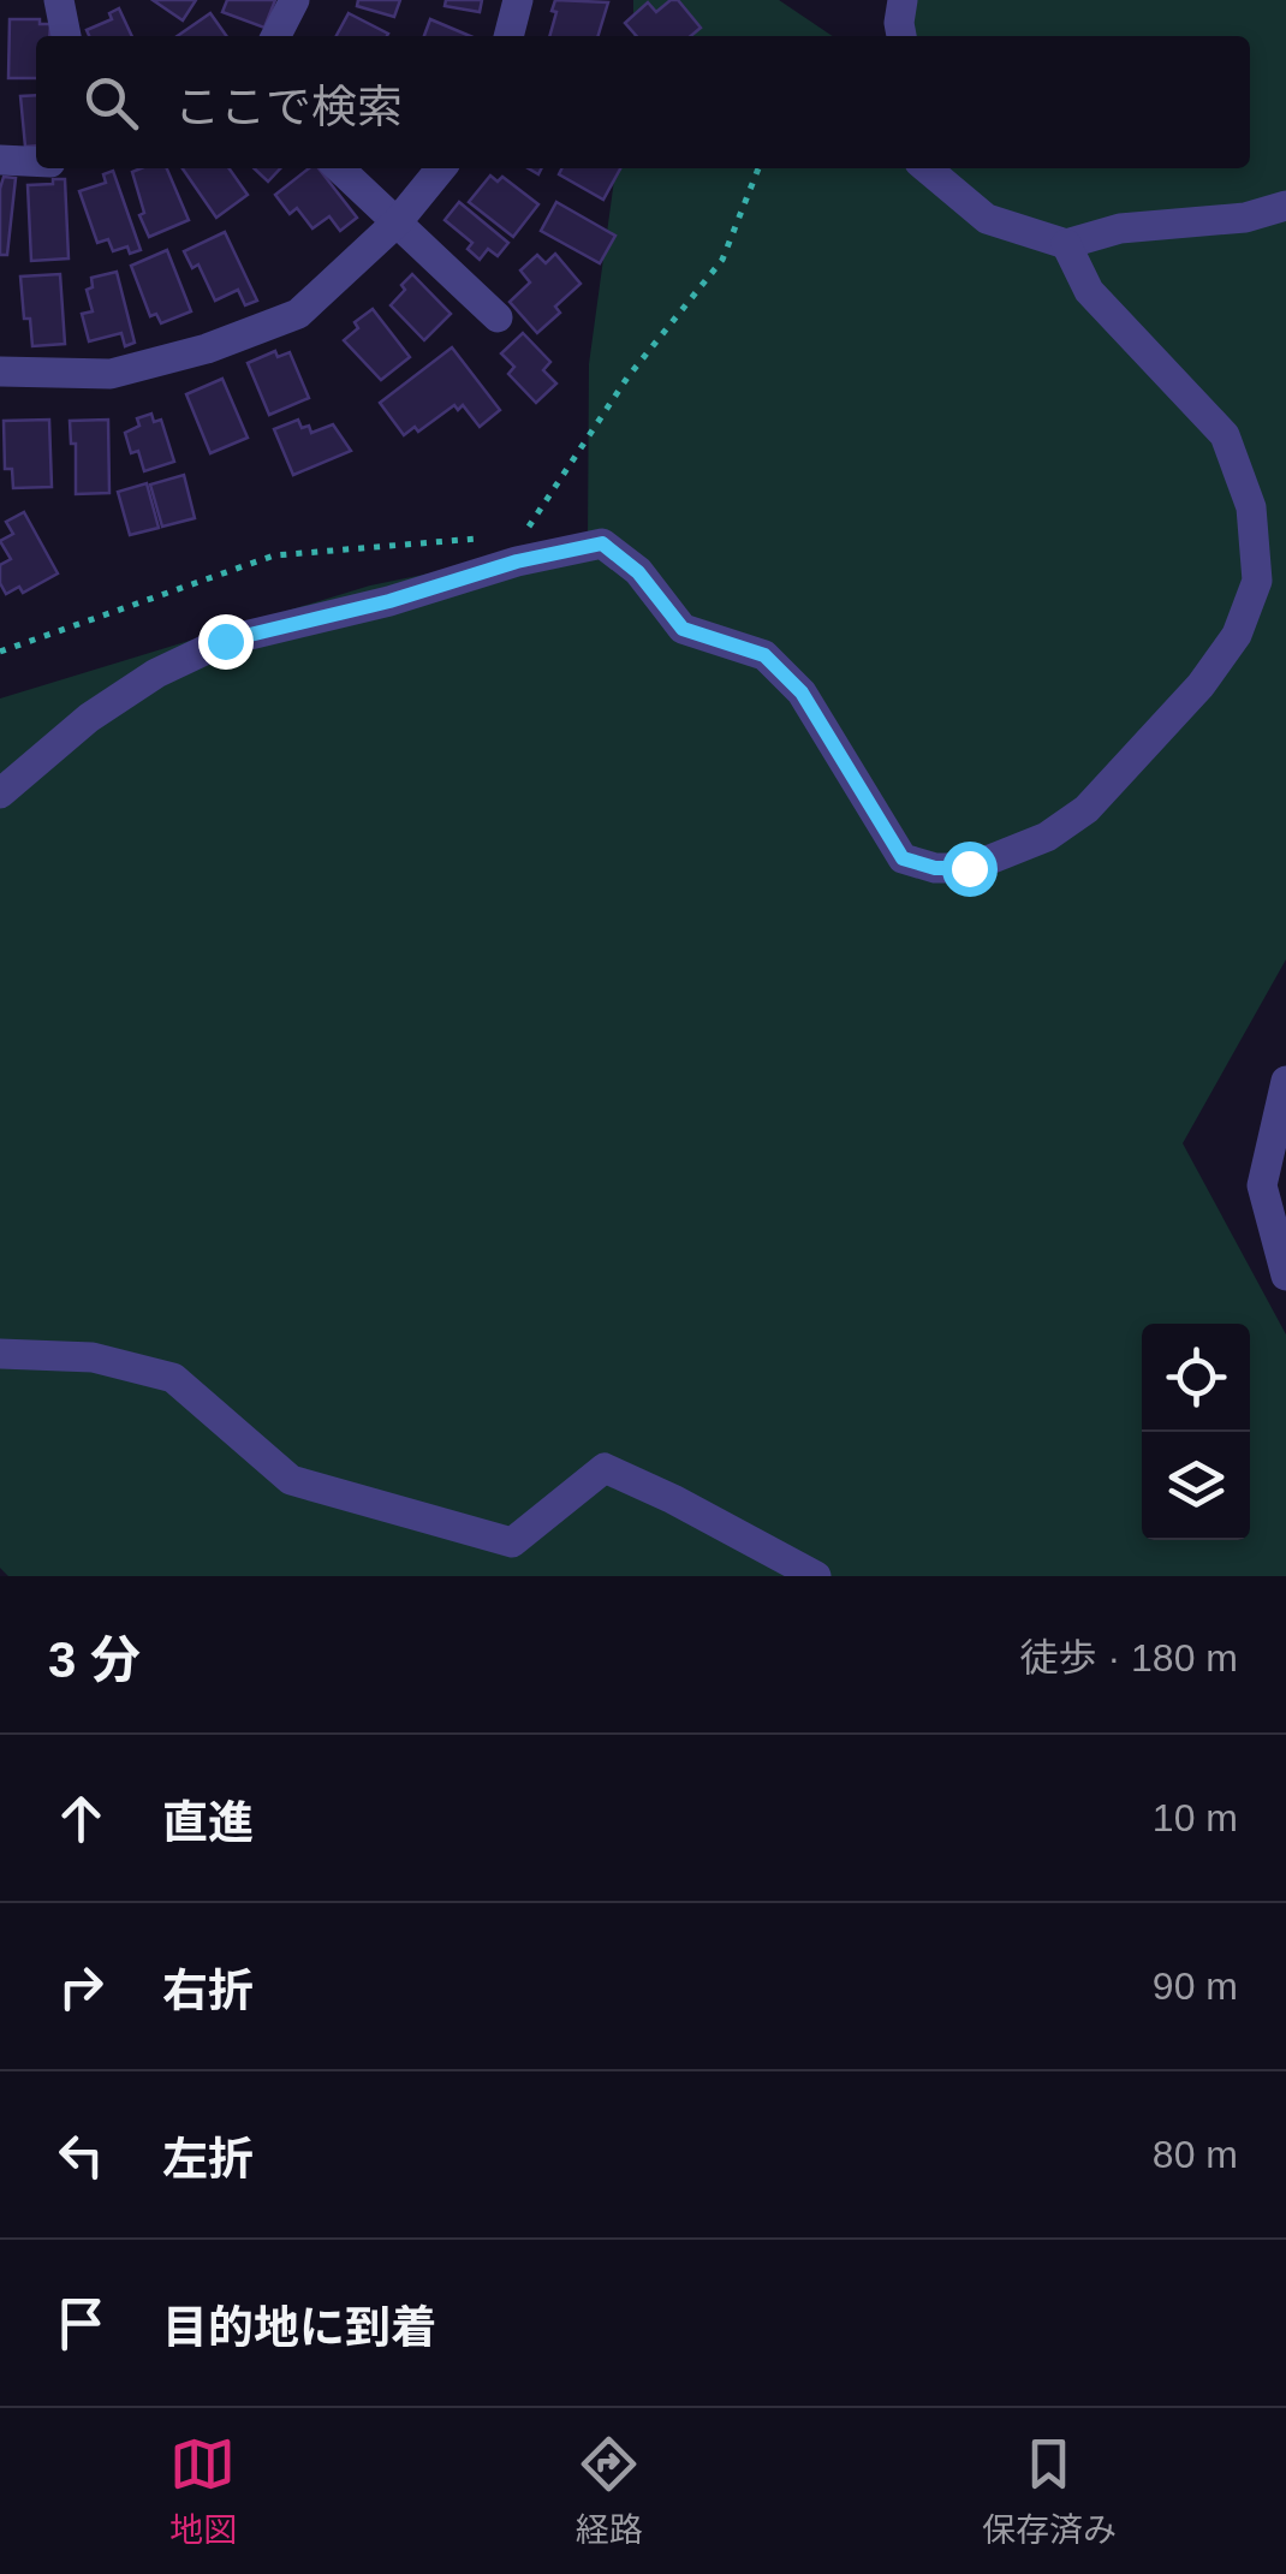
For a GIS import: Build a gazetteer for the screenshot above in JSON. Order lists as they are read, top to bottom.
{
  "page": {
    "search": "ここで検索",
    "heading": ["3 分", "徒歩 · 180 m"],
    "list": [
      ["直進", "10 m"],
      ["右折", "90 m"],
      ["左折", "80 m"],
      "目的地に到着"
    ],
    "nav": ["地図", "経路", "保存済み"]
  }
}
